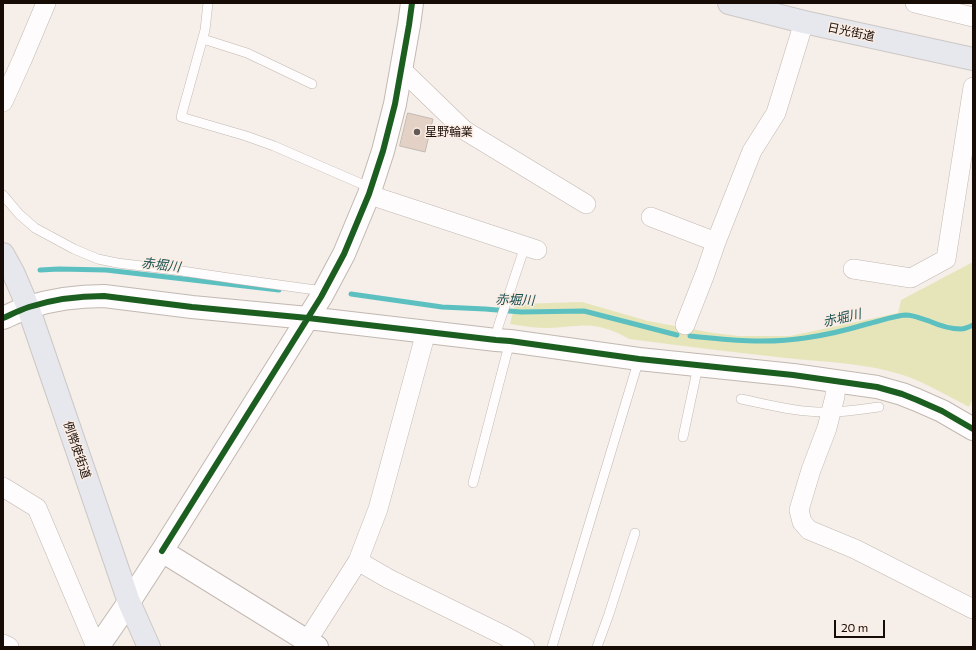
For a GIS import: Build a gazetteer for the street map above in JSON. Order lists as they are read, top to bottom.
{
  "streets": {
    "highway": ["日光街道", "例幣使街道"]
  },
  "water": ["赤堀川"],
  "places": ["星野輪業"],
  "scale_bar": "20 m"
}
